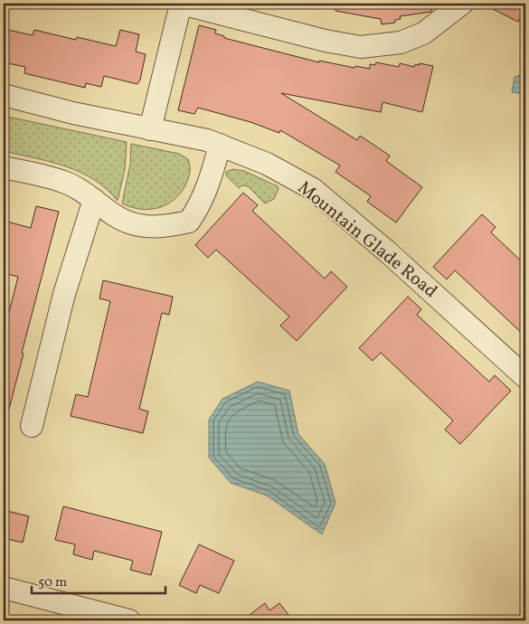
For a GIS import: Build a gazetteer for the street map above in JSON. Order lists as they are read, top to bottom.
{
  "streets": {
    "street": ["Mountain Glade Road"]
  },
  "scale_bar": "50 m"
}
